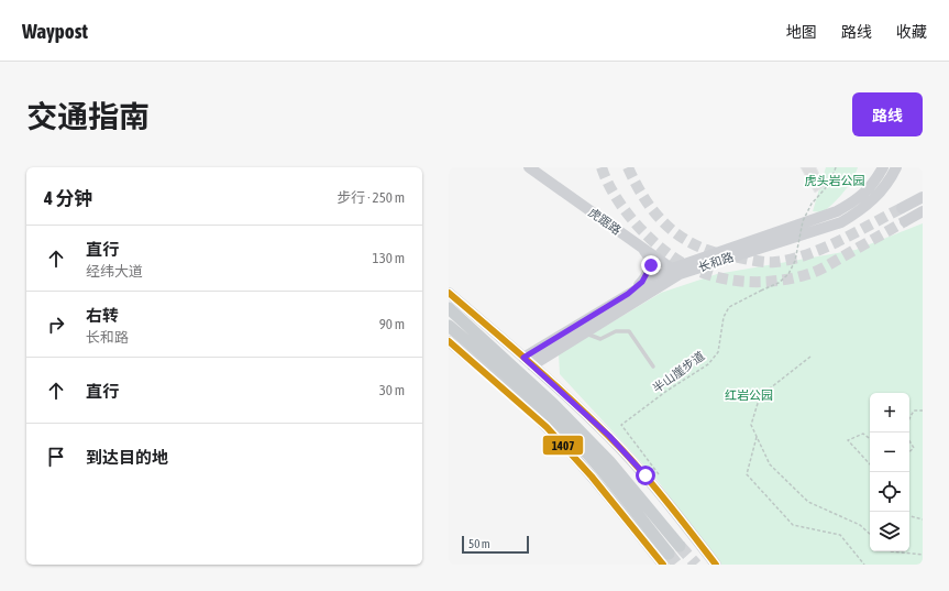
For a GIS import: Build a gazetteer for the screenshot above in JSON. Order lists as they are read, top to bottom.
{
  "streets": {
    "main road": ["虎踞路", "长和路"],
    "path": ["半山崖步道"]
  },
  "crossings": [
    ["虎踞路", "长和路"]
  ],
  "parks": ["虎头岩公园", "红岩公园"],
  "lines": ["transit line 1407"],
  "scale_bar": "50 m",
  "page": {
    "header": "Waypost",
    "nav": ["地图", "路线", "收藏"],
    "title": "交通指南",
    "buttons": "路线",
    "heading": ["4 分钟", "步行 · 250 m"],
    "list": [
      ["直行", "经纬大道", "130 m"],
      ["右转", "长和路", "90 m"],
      ["直行", "30 m"],
      "到达目的地"
    ],
    "map_buttons": ["+", "−"],
    "scale": "50 m"
  }
}
